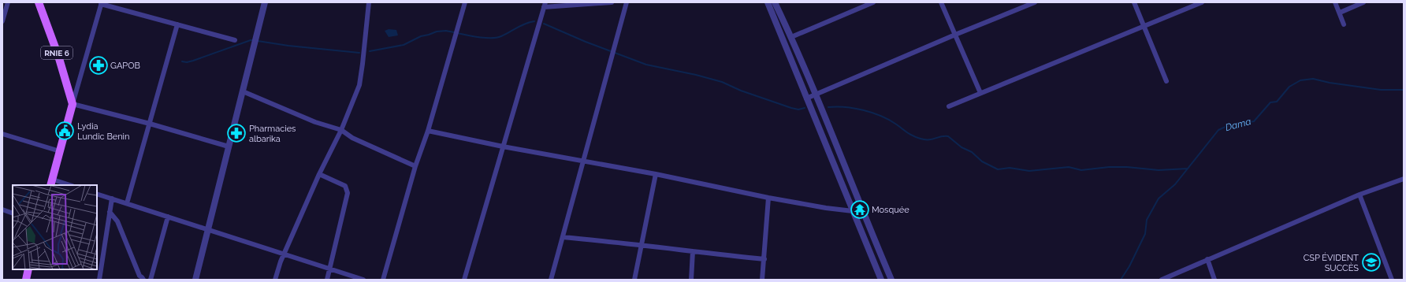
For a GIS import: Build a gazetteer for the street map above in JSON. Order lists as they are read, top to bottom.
{
  "streets": {
    "main road": ["RNIE 6"]
  },
  "water": ["Dama"],
  "places": {
    "pharmacy": ["GAPOB", "Pharmacies albarika"],
    "public building": ["Lydia Lundic Benin"],
    "temple": ["Mosquée"],
    "school or university": ["CSP ÉVIDENT SUCCÈS"]
  }
}
